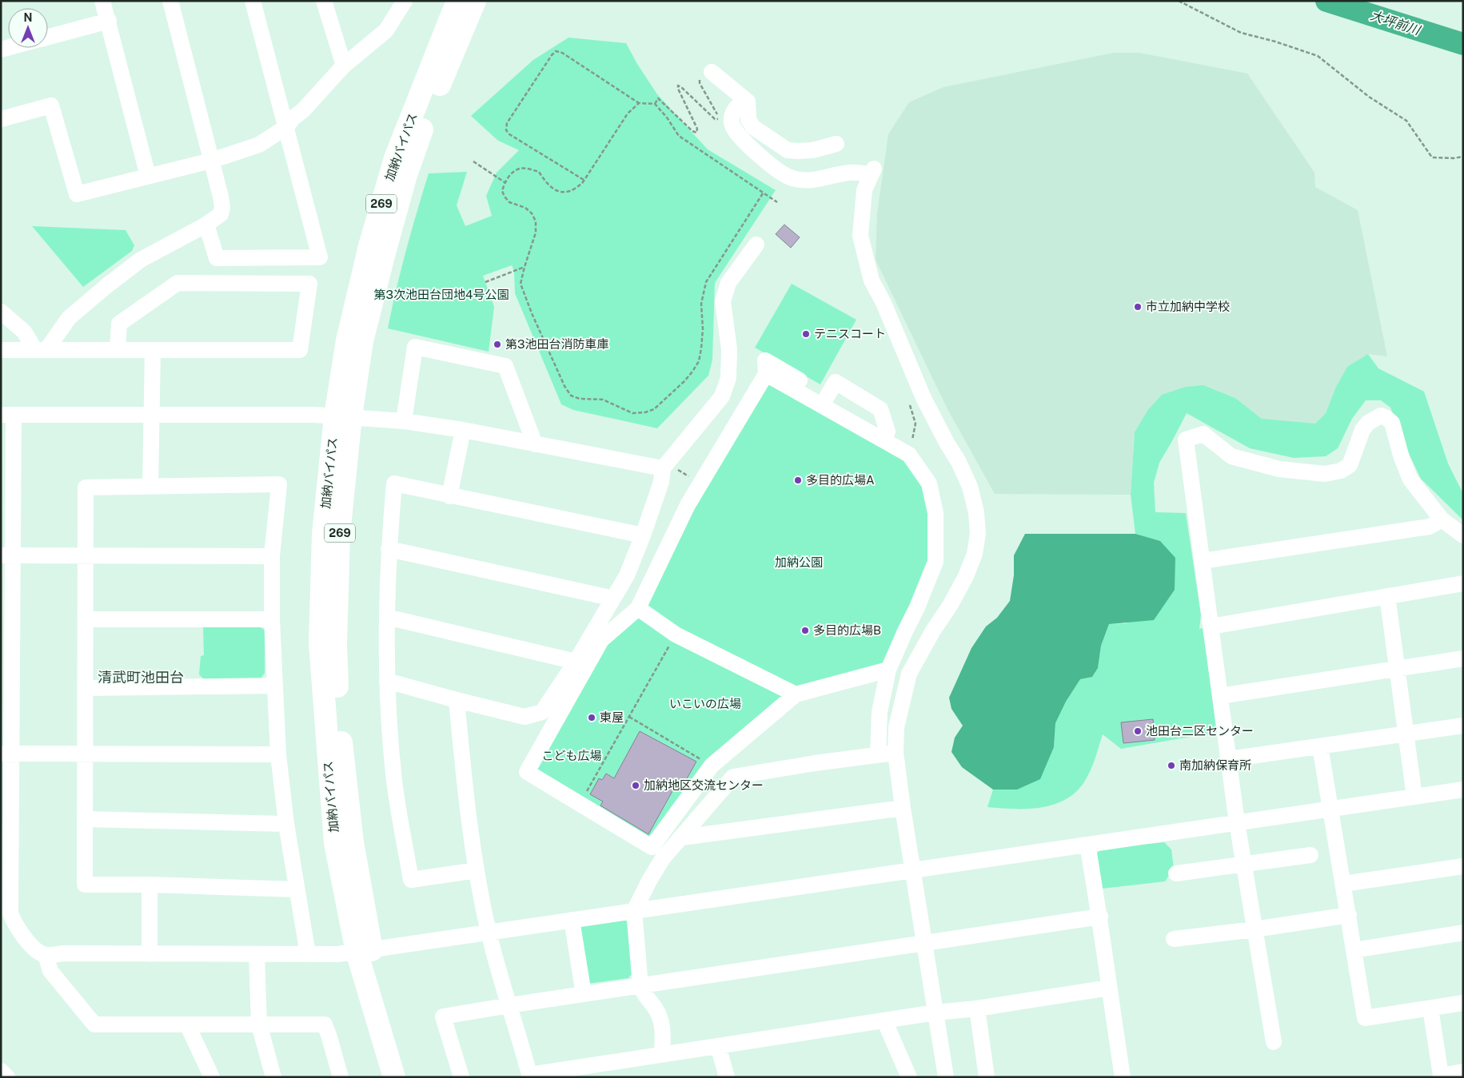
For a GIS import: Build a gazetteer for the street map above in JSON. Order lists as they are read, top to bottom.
{
  "streets": {
    "highway": ["加納バイパス", "269"]
  },
  "districts": ["清武町池田台"],
  "water": ["大坪前川"],
  "parks": [
    "第3次池田台団地4号公園",
    "加納公園",
    "いこいの広場",
    "こども広場"
  ],
  "places": [
    "市立加納中学校",
    "テニスコート",
    "第3池田台消防車庫",
    "多目的広場A",
    "多目的広場B",
    "東屋",
    "池田台二区センター",
    "南加納保育所",
    "加納地区交流センター"
  ],
  "north": "top"
}
